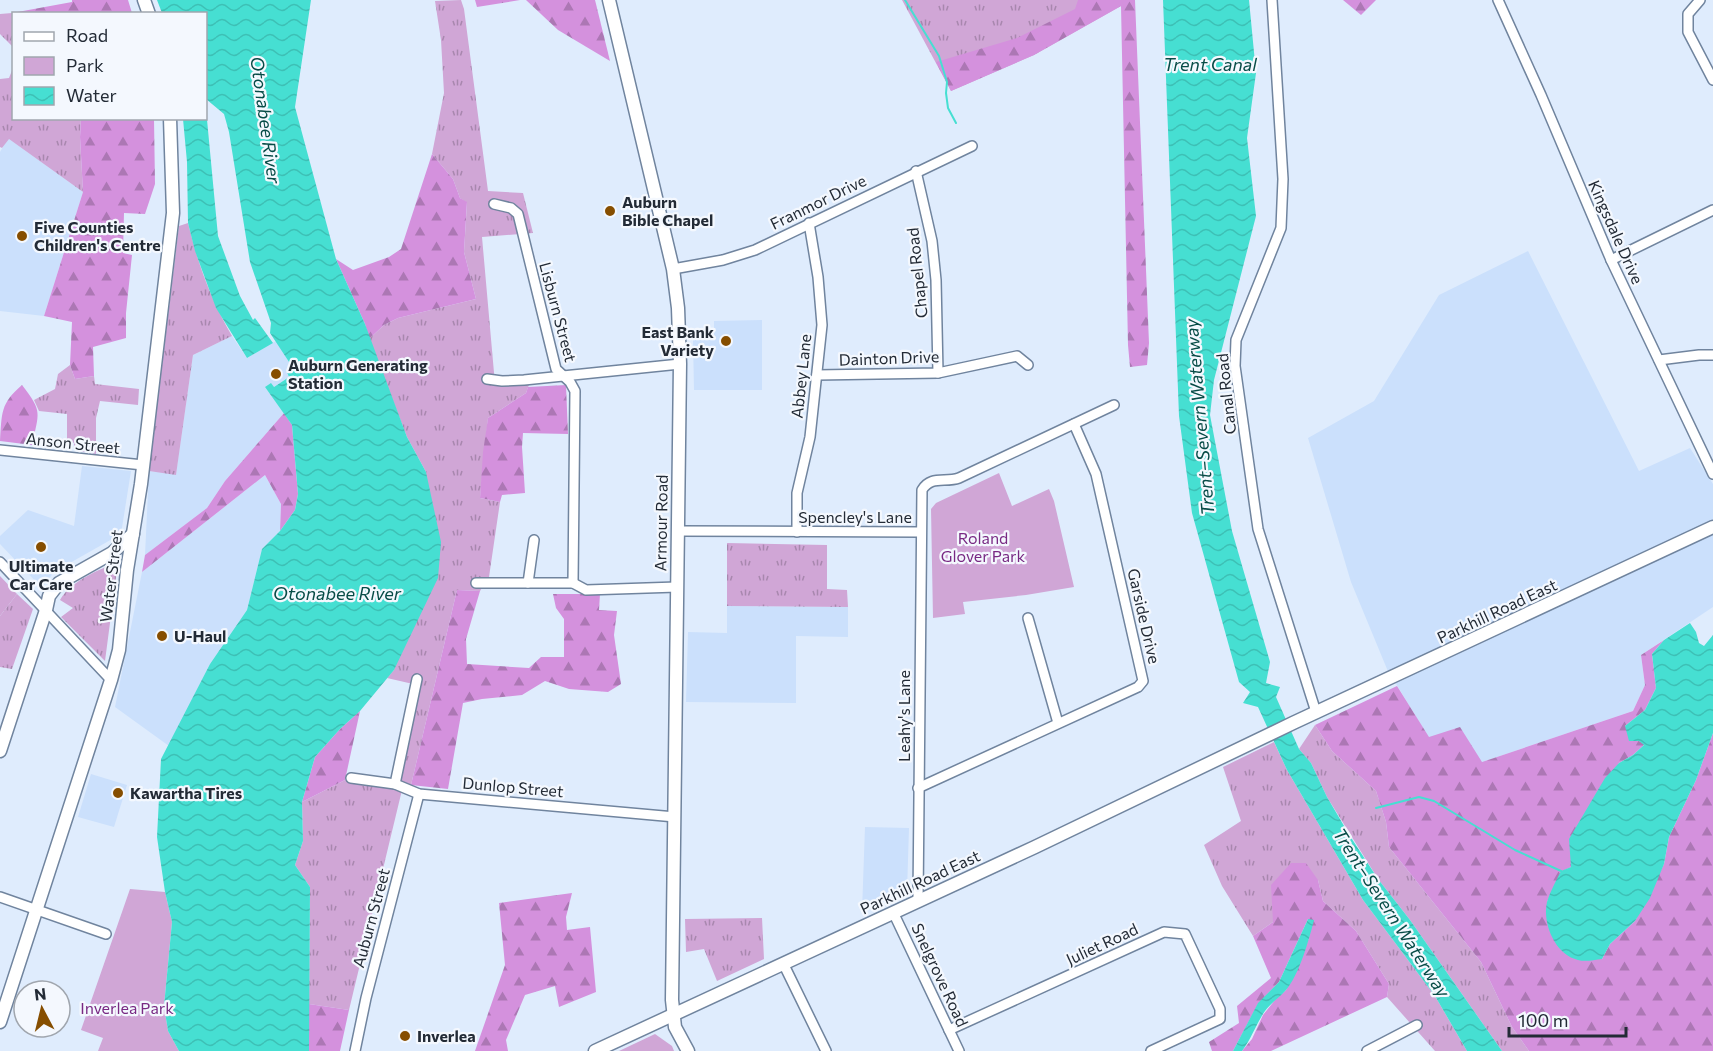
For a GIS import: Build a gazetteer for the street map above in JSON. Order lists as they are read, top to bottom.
{
  "streets": {
    "main road": ["Armour Road", "Water Street", "Parkhill Road East"],
    "street": [
      "Franmor Drive",
      "Kingsdale Drive",
      "Chapel Road",
      "Lisburn Street",
      "Dainton Drive",
      "Abbey Lane",
      "Canal Road",
      "Anson Street",
      "Spencley's Lane",
      "Garside Drive",
      "Leahy's Lane",
      "Dunlop Street",
      "Auburn Street",
      "Juliet Road",
      "Snelgrove Road"
    ]
  },
  "crossings": [
    ["Franmor Drive", "Chapel Road"],
    ["Franmor Drive", "Abbey Lane"],
    ["Franmor Drive", "Armour Road"],
    ["Chapel Road", "Dainton Drive"],
    ["Dainton Drive", "Abbey Lane"],
    ["Abbey Lane", "Spencley's Lane"],
    ["Canal Road", "Parkhill Road East"],
    ["Anson Street", "Water Street"],
    ["Spencley's Lane", "Armour Road"],
    ["Spencley's Lane", "Garside Drive"],
    ["Spencley's Lane", "Leahy's Lane"],
    ["Armour Road", "Parkhill Road East"],
    ["Armour Road", "Dunlop Street"],
    ["Parkhill Road East", "Leahy's Lane"],
    ["Parkhill Road East", "Snelgrove Road"],
    ["Garside Drive", "Leahy's Lane"],
    ["Dunlop Street", "Auburn Street"],
    ["Juliet Road", "Snelgrove Road"]
  ],
  "water": ["Trent Canal", "Otonabee River", "Trent–Severn Waterway"],
  "parks": ["Roland Glover Park", "Inverlea Park"],
  "places": [
    "Auburn Bible Chapel",
    "Five Counties Children's Centre",
    "East Bank Variety",
    "Auburn Generating Station",
    "Ultimate Car Care",
    "U-Haul",
    "Kawartha Tires",
    "Inverlea"
  ],
  "legend": ["Road", "Park", "Water"],
  "scale_bar": "100 m",
  "north": "top"
}
